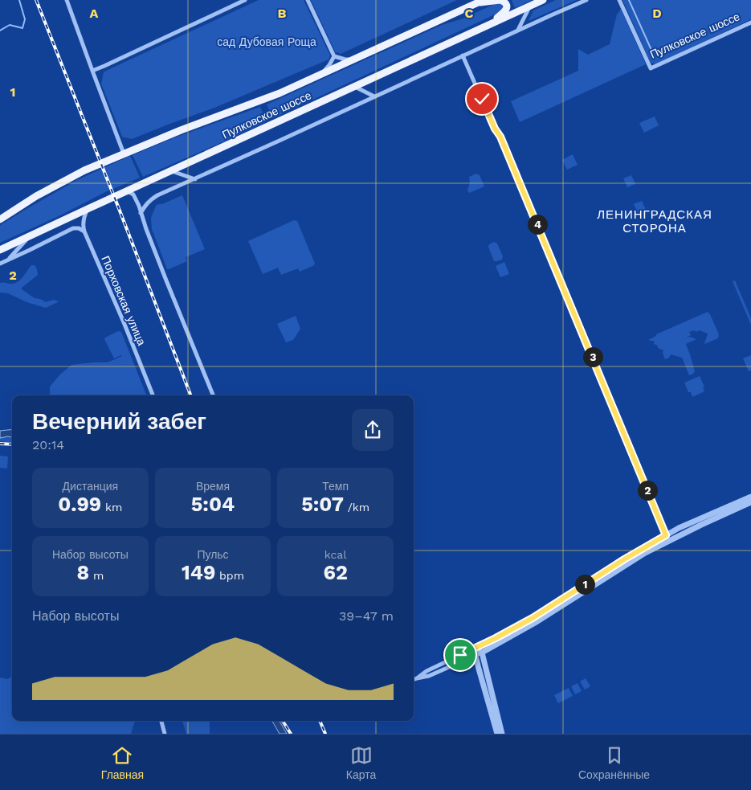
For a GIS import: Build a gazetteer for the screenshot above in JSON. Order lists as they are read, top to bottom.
{
  "streets": {
    "main road": ["Пулковское шоссе"],
    "street": ["Порховская улица"]
  },
  "crossings": [
    ["Пулковское шоссе", "Порховская улица"]
  ],
  "districts": ["ЛЕНИНГРАДСКАЯ СТОРОНА"],
  "parks": ["сад Дубовая Роща"],
  "page": {
    "pins": [
      "4",
      "3",
      "2",
      "1"
    ],
    "heading": ["Вечерний забег", "20:14"],
    "stats": [
      ["Дистанция", "0.99 km"],
      ["Время", "5:04"],
      ["Темп", "5:07 /km"],
      ["Набор высоты", "8 m"],
      ["Пульс", "149 bpm"],
      ["kcal", "62"]
    ],
    "chart": ["Набор высоты", "39–47 m"],
    "tabs": ["Главная", "Карта", "Сохранённые"]
  },
  "grid": {
    "columns": [
      "A",
      "B",
      "C",
      "D"
    ],
    "rows": ["1", "2"]
  }
}
